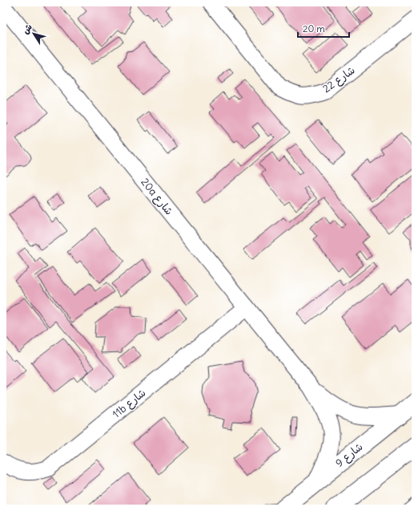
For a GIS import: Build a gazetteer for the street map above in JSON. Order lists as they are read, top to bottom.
{
  "streets": {
    "street": [
      "شارع 22",
      "20a شارع",
      "11b شارع",
      "شارع 9"
    ]
  },
  "crossings": [
    ["20a شارع", "11b شارع"],
    ["20a شارع", "شارع 9"]
  ],
  "scale_bar": "20 m",
  "north": "top left"
}
